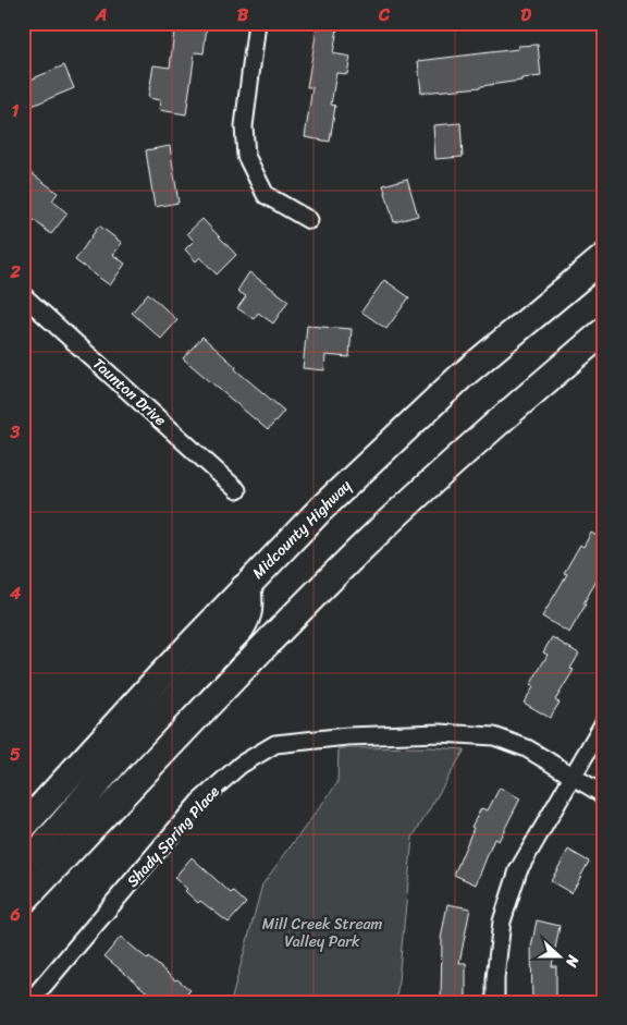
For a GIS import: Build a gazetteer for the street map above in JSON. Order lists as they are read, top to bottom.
{
  "streets": {
    "main road": ["Midcounty Highway"],
    "street": ["Taunton Drive", "Shady Spring Place"]
  },
  "parks": ["Mill Creek Stream Valley Park"],
  "north": "right",
  "grid": {
    "columns": [
      "A",
      "B",
      "C",
      "D"
    ],
    "rows": [
      "1",
      "2",
      "3",
      "4",
      "5",
      "6"
    ]
  }
}
